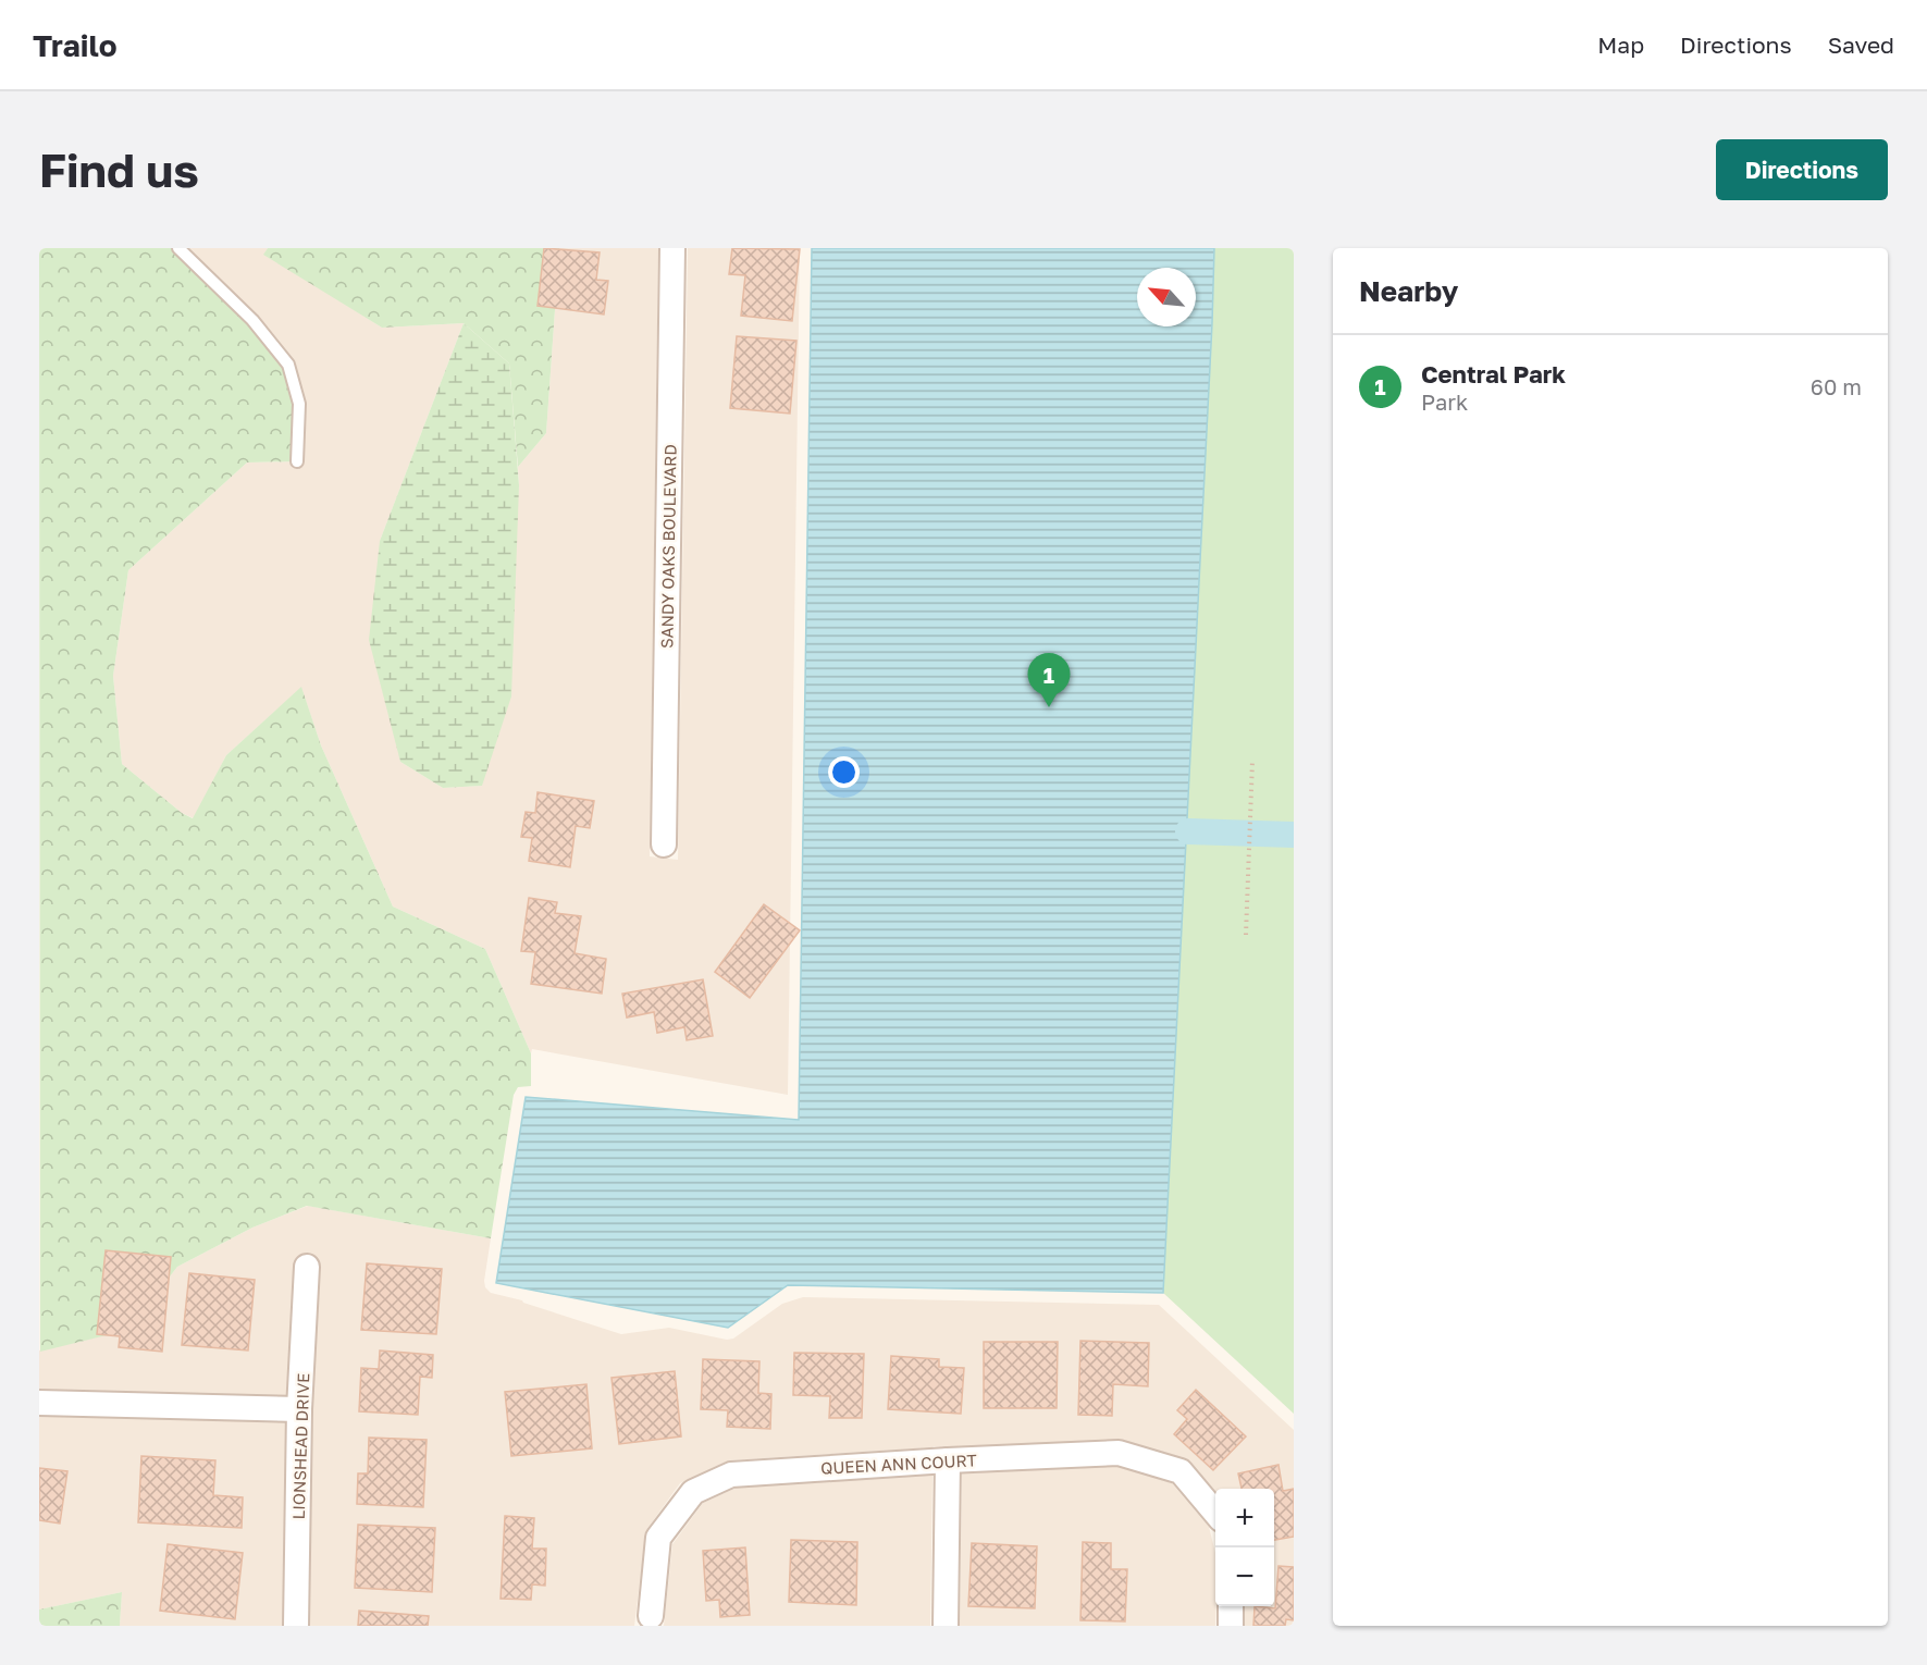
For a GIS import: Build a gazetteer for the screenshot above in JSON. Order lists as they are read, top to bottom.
{
  "streets": {
    "street": ["SANDY OAKS BOULEVARD", "LIONSHEAD DRIVE", "QUEEN ANN COURT"]
  },
  "north": "top left",
  "page": {
    "header": "Trailo",
    "nav": ["Map", "Directions", "Saved"],
    "buttons": "Directions",
    "title": "Find us",
    "heading": "Nearby",
    "list": [
      {
        "mark": "1",
        "name": "Central Park",
        "note": "Park",
        "value": "60 m"
      }
    ],
    "pins": "1",
    "map_buttons": ["+", "−"]
  }
}
